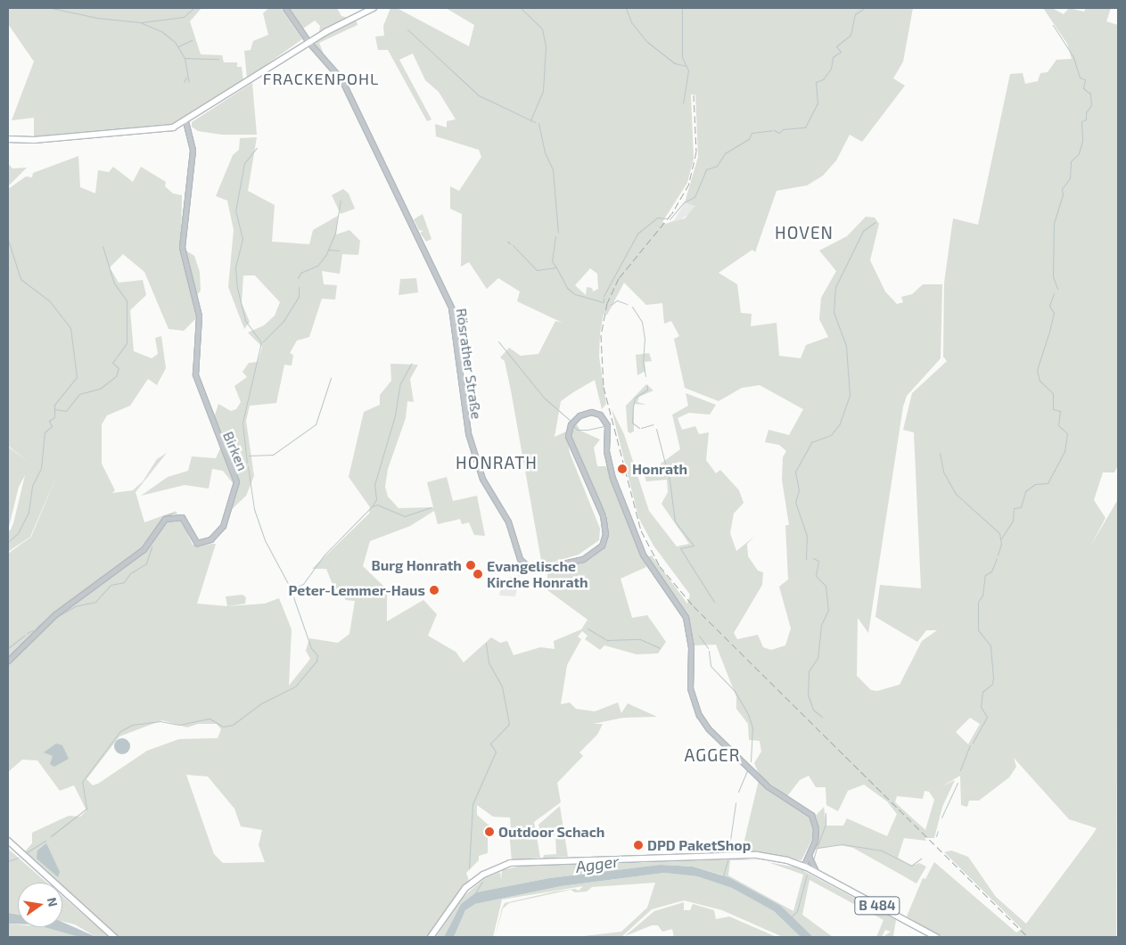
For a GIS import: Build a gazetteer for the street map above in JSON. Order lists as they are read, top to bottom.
{
  "streets": {
    "main road": ["B 484"],
    "street": ["Rösrather Straße", "Birken"]
  },
  "districts": [
    "FRACKENPOHL",
    "HOVEN",
    "HONRATH",
    "AGGER"
  ],
  "water": ["Agger"],
  "places": [
    "Honrath",
    "Burg Honrath",
    "Evangelische Kirche Honrath",
    "Peter-Lemmer-Haus",
    "Outdoor Schach",
    "DPD PaketShop"
  ],
  "north": "right"
}
